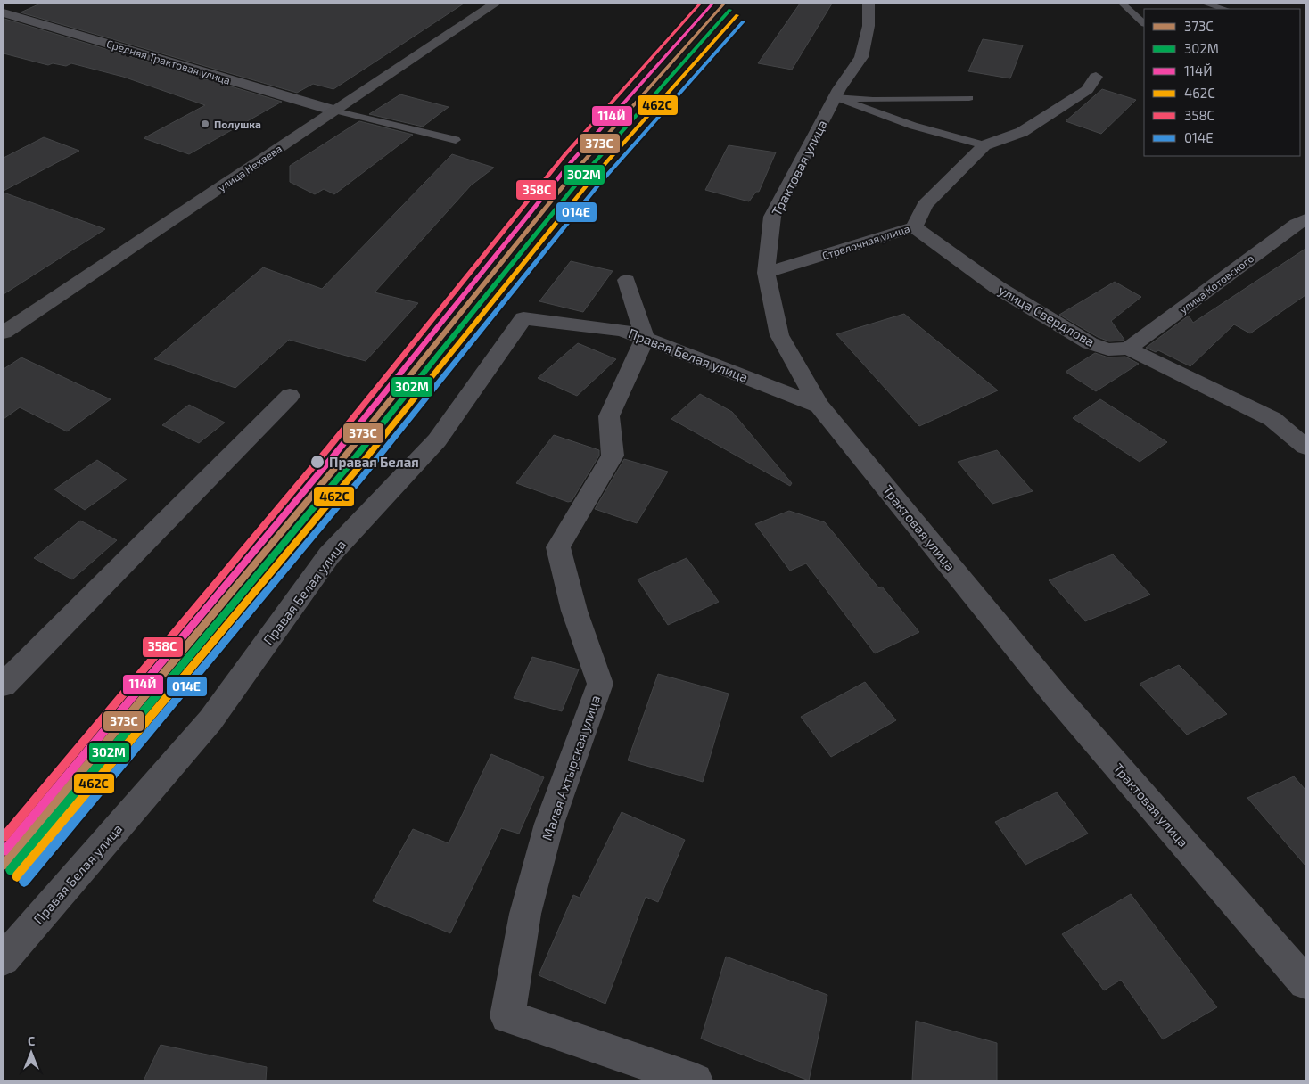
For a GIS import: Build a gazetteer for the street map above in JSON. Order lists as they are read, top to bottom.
{
  "streets": {
    "street": [
      "Средняя Трактовая улица",
      "улица Нехаева",
      "Трактовая улица",
      "Стрелочная улица",
      "улица Котовского",
      "улица Свердлова",
      "Правая Белая улица",
      "Малая Ахтырская улица"
    ]
  },
  "crossings": [
    ["Средняя Трактовая улица", "улица Нехаева"],
    ["Трактовая улица", "Стрелочная улица"],
    ["Трактовая улица", "Правая Белая улица"],
    ["Стрелочная улица", "улица Свердлова"],
    ["улица Котовского", "улица Свердлова"],
    ["Правая Белая улица", "Малая Ахтырская улица"]
  ],
  "places": ["Полушка", "Правая Белая"],
  "lines": [
    "transit line 373C",
    "transit line 114Й",
    "transit line 358С",
    "transit line 302М",
    "transit line 462С",
    "transit line 014Е"
  ],
  "legend": [
    "373C",
    "302М",
    "114Й",
    "462С",
    "358С",
    "014Е"
  ],
  "north": "top"
}
